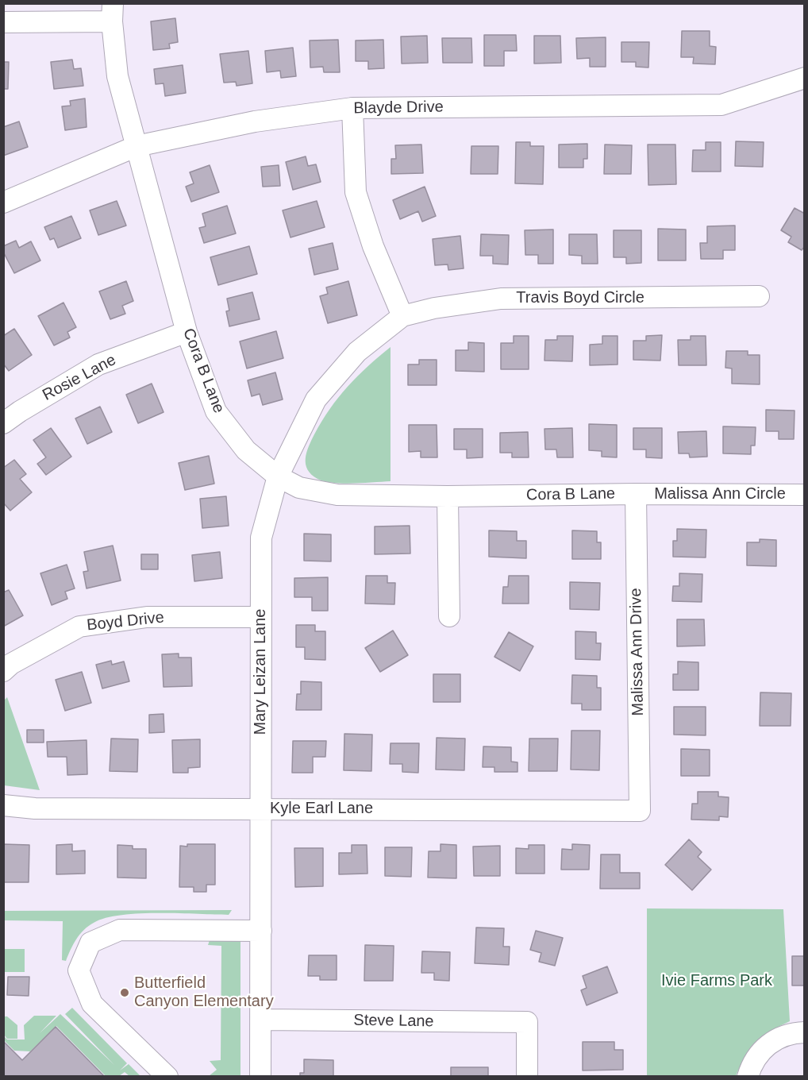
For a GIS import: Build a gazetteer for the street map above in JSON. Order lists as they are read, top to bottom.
{
  "streets": {
    "street": [
      "Blayde Drive",
      "Travis Boyd Circle",
      "Cora B Lane",
      "Rosie Lane",
      "Malissa Ann Circle",
      "Boyd Drive",
      "Malissa Ann Drive",
      "Mary Leizan Lane",
      "Kyle Earl Lane",
      "Steve Lane"
    ]
  },
  "crossings": [
    ["Blayde Drive", "Cora B Lane"],
    ["Travis Boyd Circle", "Mary Leizan Lane"],
    ["Cora B Lane", "Rosie Lane"],
    ["Cora B Lane", "Malissa Ann Circle"],
    ["Cora B Lane", "Malissa Ann Drive"],
    ["Cora B Lane", "Mary Leizan Lane"],
    ["Malissa Ann Circle", "Malissa Ann Drive"],
    ["Boyd Drive", "Mary Leizan Lane"],
    ["Malissa Ann Drive", "Kyle Earl Lane"],
    ["Mary Leizan Lane", "Kyle Earl Lane"],
    ["Mary Leizan Lane", "Steve Lane"]
  ],
  "parks": ["Ivie Farms Park"],
  "places": ["Butterfield Canyon Elementary"]
}
